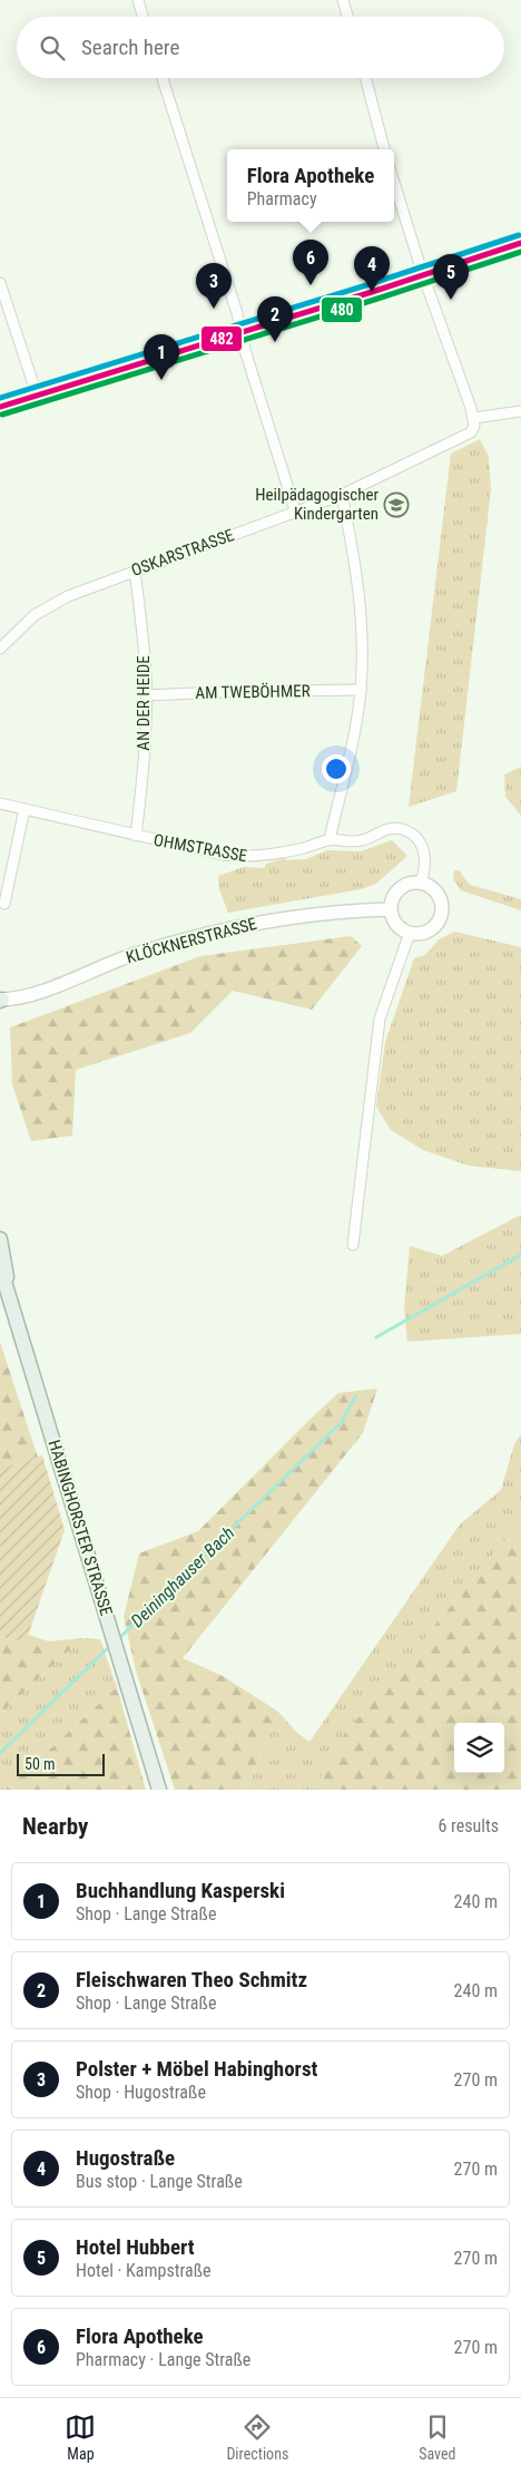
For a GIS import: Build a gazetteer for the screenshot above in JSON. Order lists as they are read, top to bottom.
{
  "streets": {
    "main road": ["HABINGHORSTER STRASSE"],
    "street": [
      "OSKARSTRASSE",
      "AM TWEBÖHMER",
      "AN DER HEIDE",
      "OHMSTRASSE",
      "KLÖCKNERSTRASSE"
    ]
  },
  "crossings": [
    ["OSKARSTRASSE", "AN DER HEIDE"],
    ["AM TWEBÖHMER", "AN DER HEIDE"],
    ["AN DER HEIDE", "OHMSTRASSE"],
    ["OHMSTRASSE", "KLÖCKNERSTRASSE"]
  ],
  "water": ["Deininghauser Bach"],
  "places": {
    "school or university": ["Heilpädagogischer Kindergarten"]
  },
  "lines": ["transit line 482", "transit line 480"],
  "scale_bar": "50 m",
  "page": {
    "search": "Search here",
    "popup": ["Flora Apotheke", "Pharmacy"],
    "pins": [
      "6",
      "4",
      "5",
      "3",
      "2",
      "1"
    ],
    "scale": "50 m",
    "heading": ["Nearby", "6 results"],
    "list": [
      {
        "mark": "1",
        "name": "Buchhandlung Kasperski",
        "note": "Shop · Lange Straße",
        "value": "240 m"
      },
      {
        "mark": "2",
        "name": "Fleischwaren Theo Schmitz",
        "note": "Shop · Lange Straße",
        "value": "240 m"
      },
      {
        "mark": "3",
        "name": "Polster + Möbel Habinghorst",
        "note": "Shop · Hugostraße",
        "value": "270 m"
      },
      {
        "mark": "4",
        "name": "Hugostraße",
        "note": "Bus stop · Lange Straße",
        "value": "270 m"
      },
      {
        "mark": "5",
        "name": "Hotel Hubbert",
        "note": "Hotel · Kampstraße",
        "value": "270 m"
      },
      {
        "mark": "6",
        "name": "Flora Apotheke",
        "note": "Pharmacy · Lange Straße",
        "value": "270 m"
      }
    ],
    "nav": ["Map", "Directions", "Saved"]
  }
}
